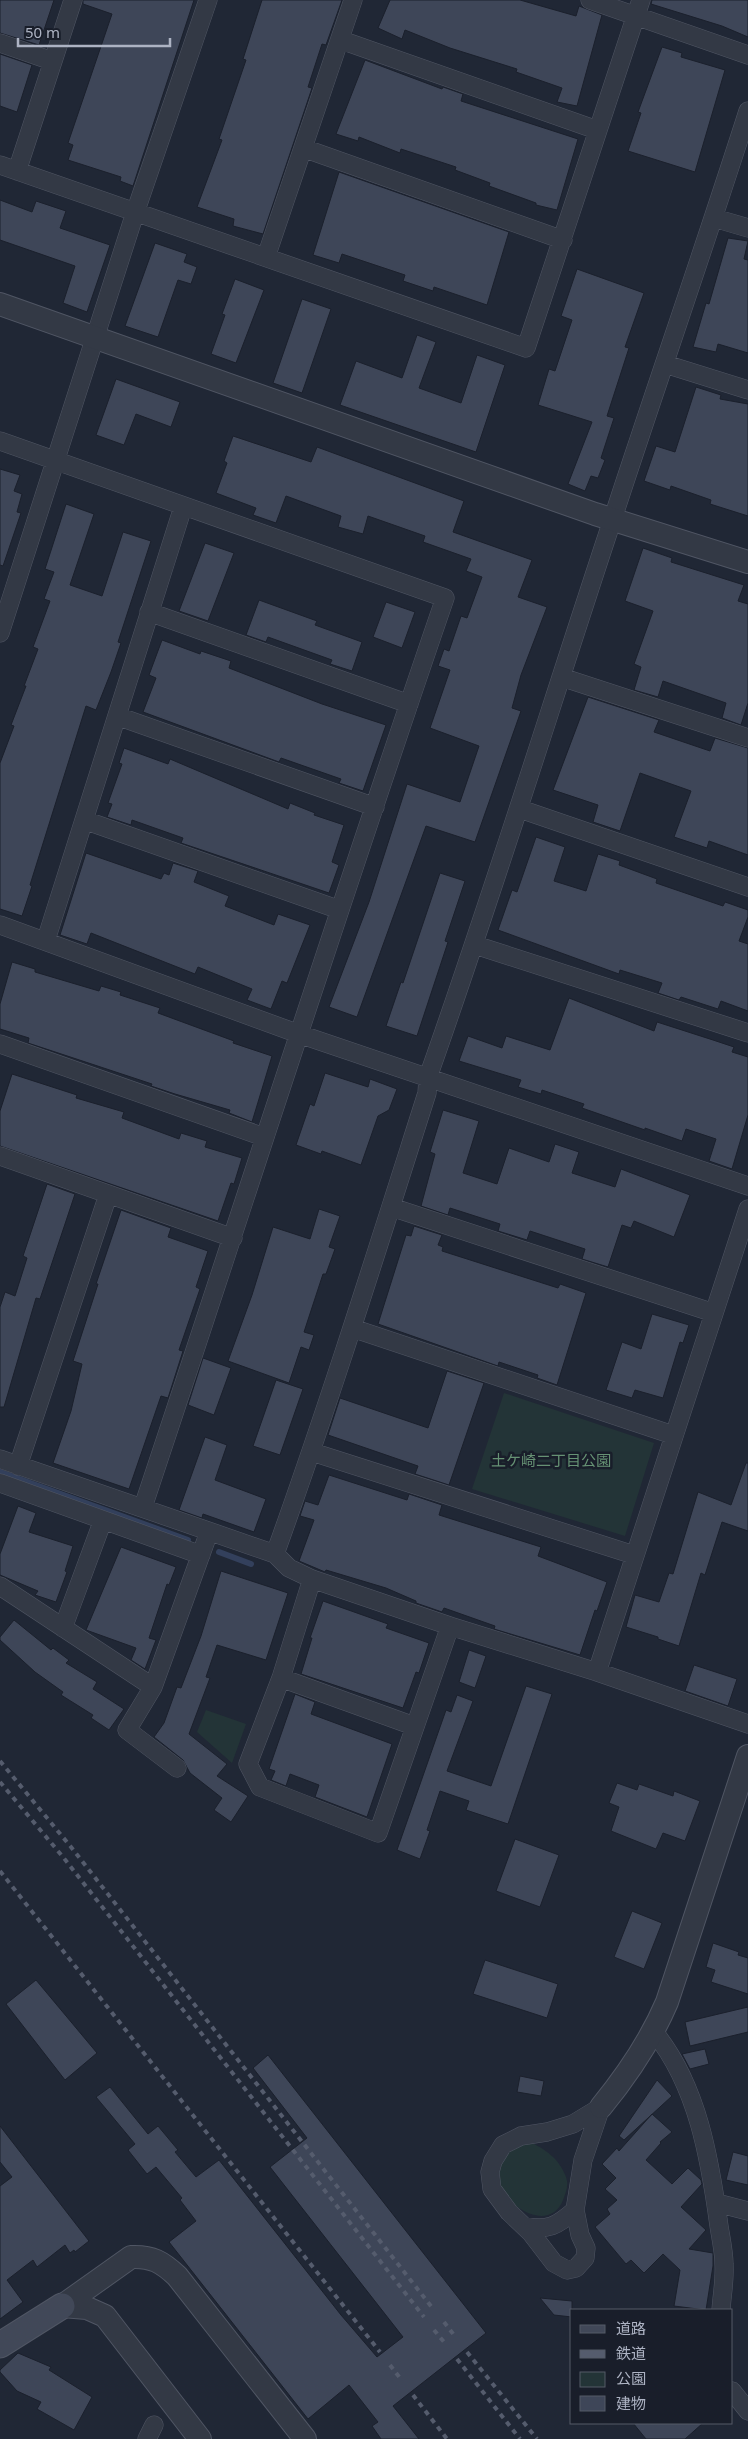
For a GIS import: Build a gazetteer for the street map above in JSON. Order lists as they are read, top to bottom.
{
  "parks": ["土ケ崎二丁目公園"],
  "legend": [
    "道路",
    "鉄道",
    "公園",
    "建物"
  ],
  "scale_bar": "50 m"
}
